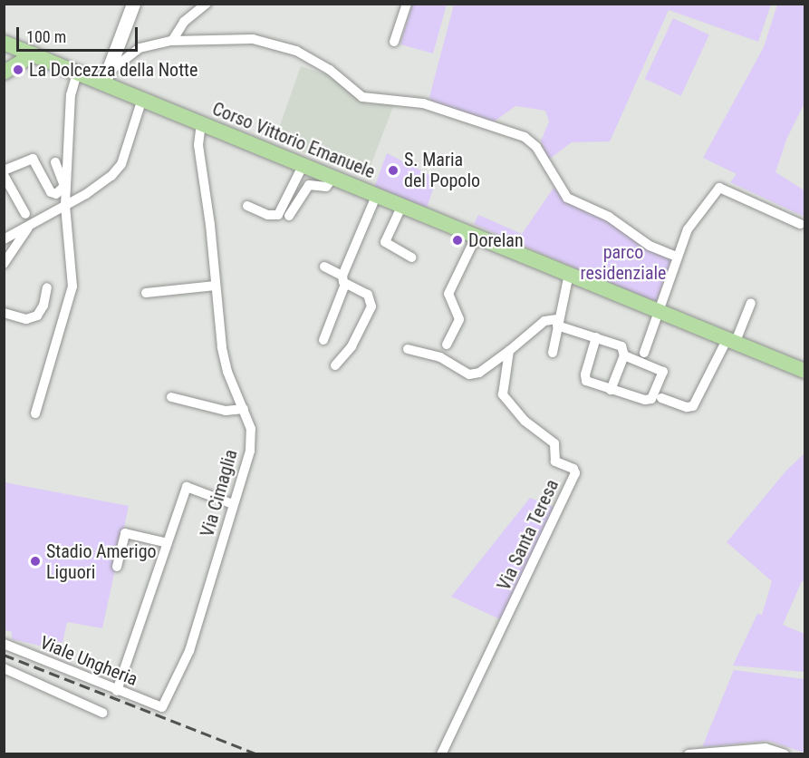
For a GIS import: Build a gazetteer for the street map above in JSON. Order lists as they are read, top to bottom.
{
  "streets": {
    "main road": ["Corso Vittorio Emanuele"],
    "street": ["Via Cimaglia", "Via Santa Teresa", "Viale Ungheria"]
  },
  "crossings": [
    ["Corso Vittorio Emanuele", "Via Cimaglia"],
    ["Via Cimaglia", "Viale Ungheria"]
  ],
  "parks": ["parco residenziale"],
  "places": [
    "La Dolcezza della Notte",
    "S. Maria del Popolo",
    "Dorelan",
    "Stadio Amerigo Liguori"
  ],
  "scale_bar": "100 m"
}
